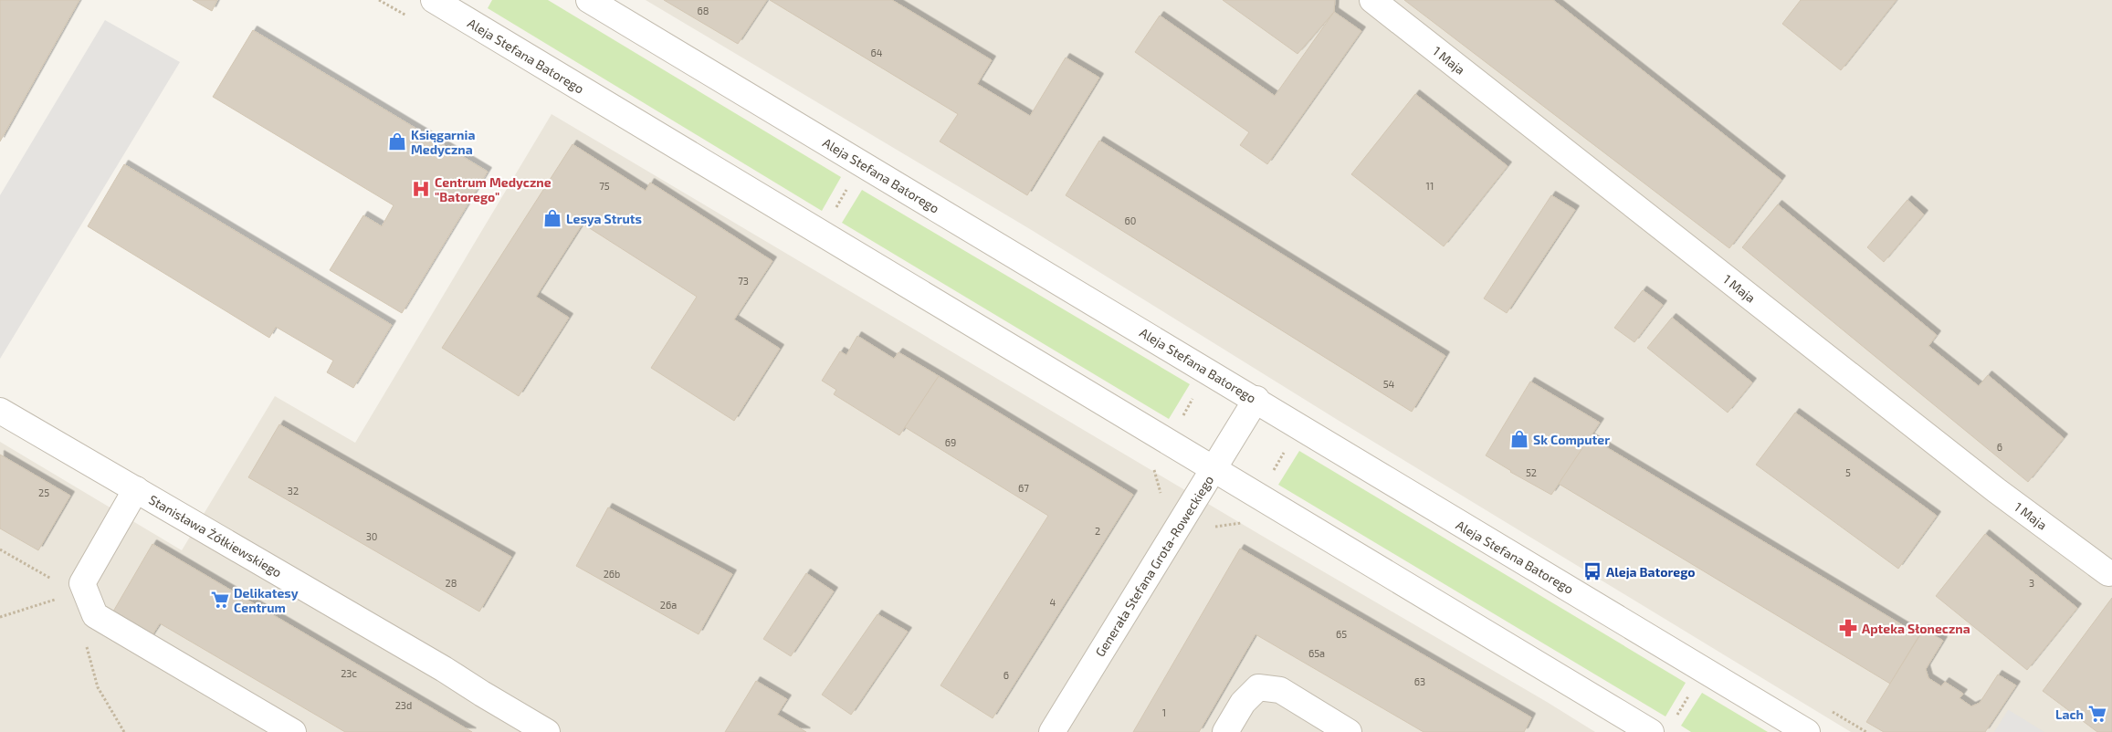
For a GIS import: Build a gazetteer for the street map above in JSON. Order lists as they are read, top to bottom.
{
  "streets": {
    "street": [
      "Aleja Stefana Batorego",
      "1 Maja",
      "Stanisława Żółkiewskiego",
      "Generała Stefana Grota-Roweckiego"
    ]
  },
  "crossings": [
    ["Aleja Stefana Batorego", "Generała Stefana Grota-Roweckiego"]
  ],
  "places": {
    "shop": ["Księgarnia Medyczna", "Lesya Struts", "Sk Computer"],
    "hospital": ["Centrum Medyczne \"Batorego\""],
    "bus stop": ["Aleja Batorego"],
    "supermarket": ["Delikatesy Centrum", "Lach"],
    "pharmacy": ["Apteka Słoneczna"]
  },
  "house_numbers": [
    "68",
    "64",
    "75",
    "11",
    "60",
    "73",
    "54",
    "69",
    "6",
    "52",
    "5",
    "67",
    "32",
    "25",
    "2",
    "30",
    "26b",
    "28",
    "3",
    "4",
    "26a",
    "65",
    "65a",
    "23c",
    "6",
    "63",
    "23d",
    "1"
  ]
}
